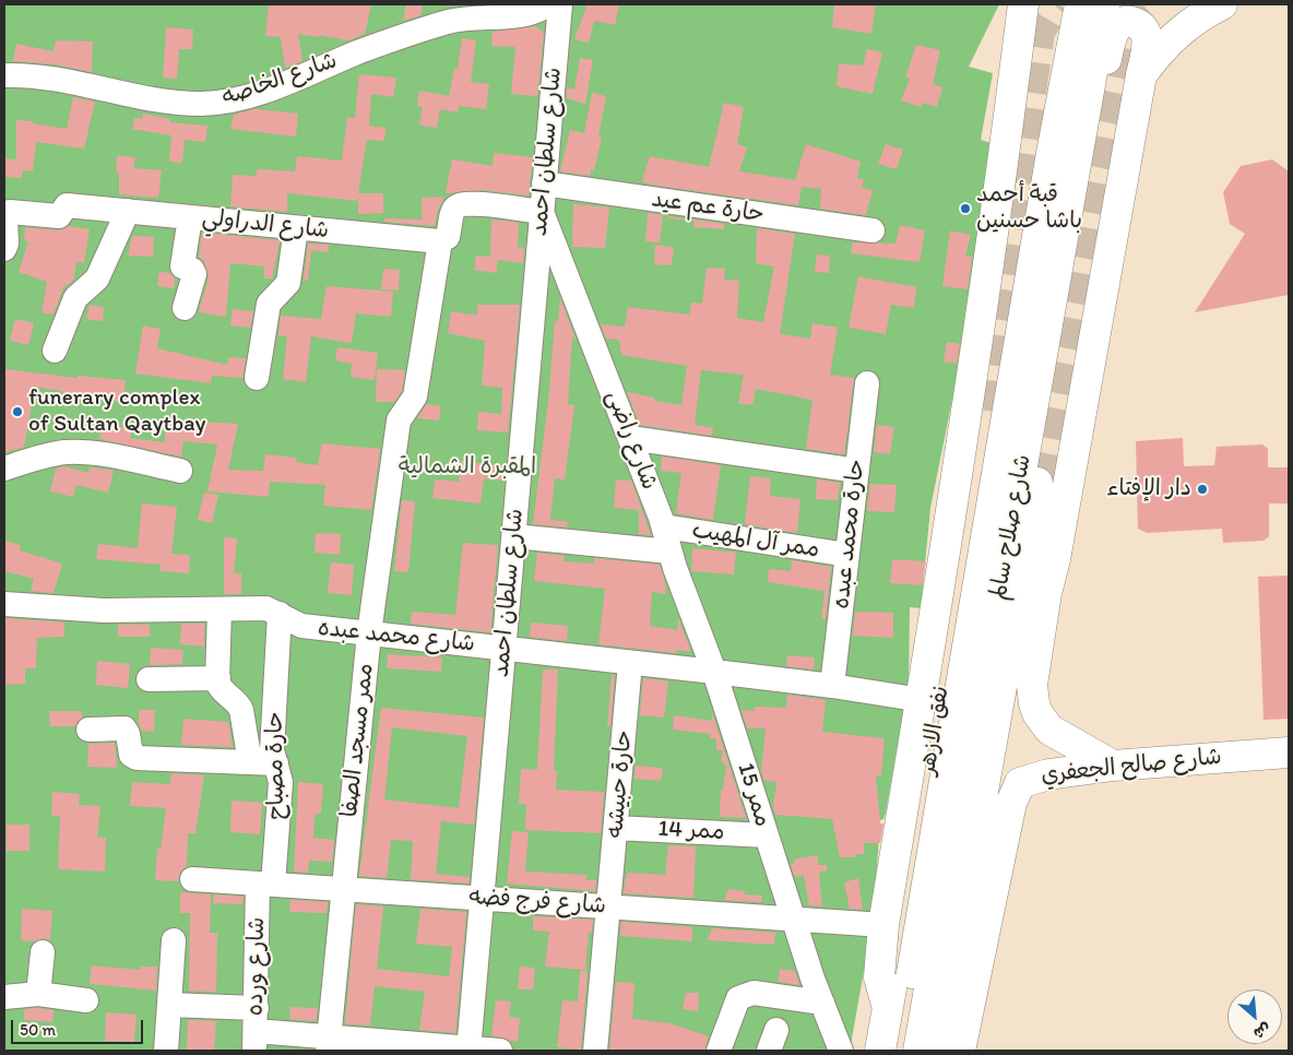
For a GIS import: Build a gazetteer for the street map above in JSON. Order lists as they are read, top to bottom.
{
  "streets": {
    "main road": ["شارع صلاح سالم", "نفق الازهر", "شارع صالح الجعفري"],
    "street": [
      "شارع الخاصه",
      "شارع سلطان احمد",
      "حارة عم عيد",
      "شارع الدراولي",
      "شارع راضى",
      "حارة محمد عبده",
      "ممر آل المهيب",
      "شارع محمد عبده",
      "ممر مسجد الصفا",
      "حارة مصباح",
      "حارة حبيشه",
      "ممر 15",
      "ممر 14",
      "شارع فرج فضه",
      "شارع ورده"
    ]
  },
  "crossings": [
    ["شارع سلطان احمد", "حارة عم عيد"],
    ["شارع سلطان احمد", "شارع راضى"],
    ["شارع سلطان احمد", "شارع محمد عبده"],
    ["شارع سلطان احمد", "شارع فرج فضه"],
    ["شارع الدراولي", "ممر مسجد الصفا"],
    ["شارع راضى", "ممر آل المهيب"],
    ["شارع راضى", "شارع محمد عبده"],
    ["شارع راضى", "ممر 15"],
    ["حارة محمد عبده", "ممر آل المهيب"],
    ["حارة محمد عبده", "شارع محمد عبده"],
    ["شارع محمد عبده", "ممر مسجد الصفا"],
    ["شارع محمد عبده", "حارة مصباح"],
    ["شارع محمد عبده", "حارة حبيشه"],
    ["شارع محمد عبده", "ممر 15"],
    ["ممر مسجد الصفا", "شارع فرج فضه"],
    ["حارة مصباح", "شارع فرج فضه"],
    ["حارة مصباح", "شارع ورده"],
    ["حارة حبيشه", "ممر 14"],
    ["حارة حبيشه", "شارع فرج فضه"],
    ["ممر 15", "ممر 14"],
    ["ممر 15", "شارع فرج فضه"],
    ["شارع فرج فضه", "شارع ورده"]
  ],
  "parks": ["المقبرة الشمالية"],
  "places": ["قبة أحمد باشا حسنين", "funerary complex of Sultan Qaytbay", "دار الإفتاء"],
  "scale_bar": "50 m",
  "north": "bottom right"
}
